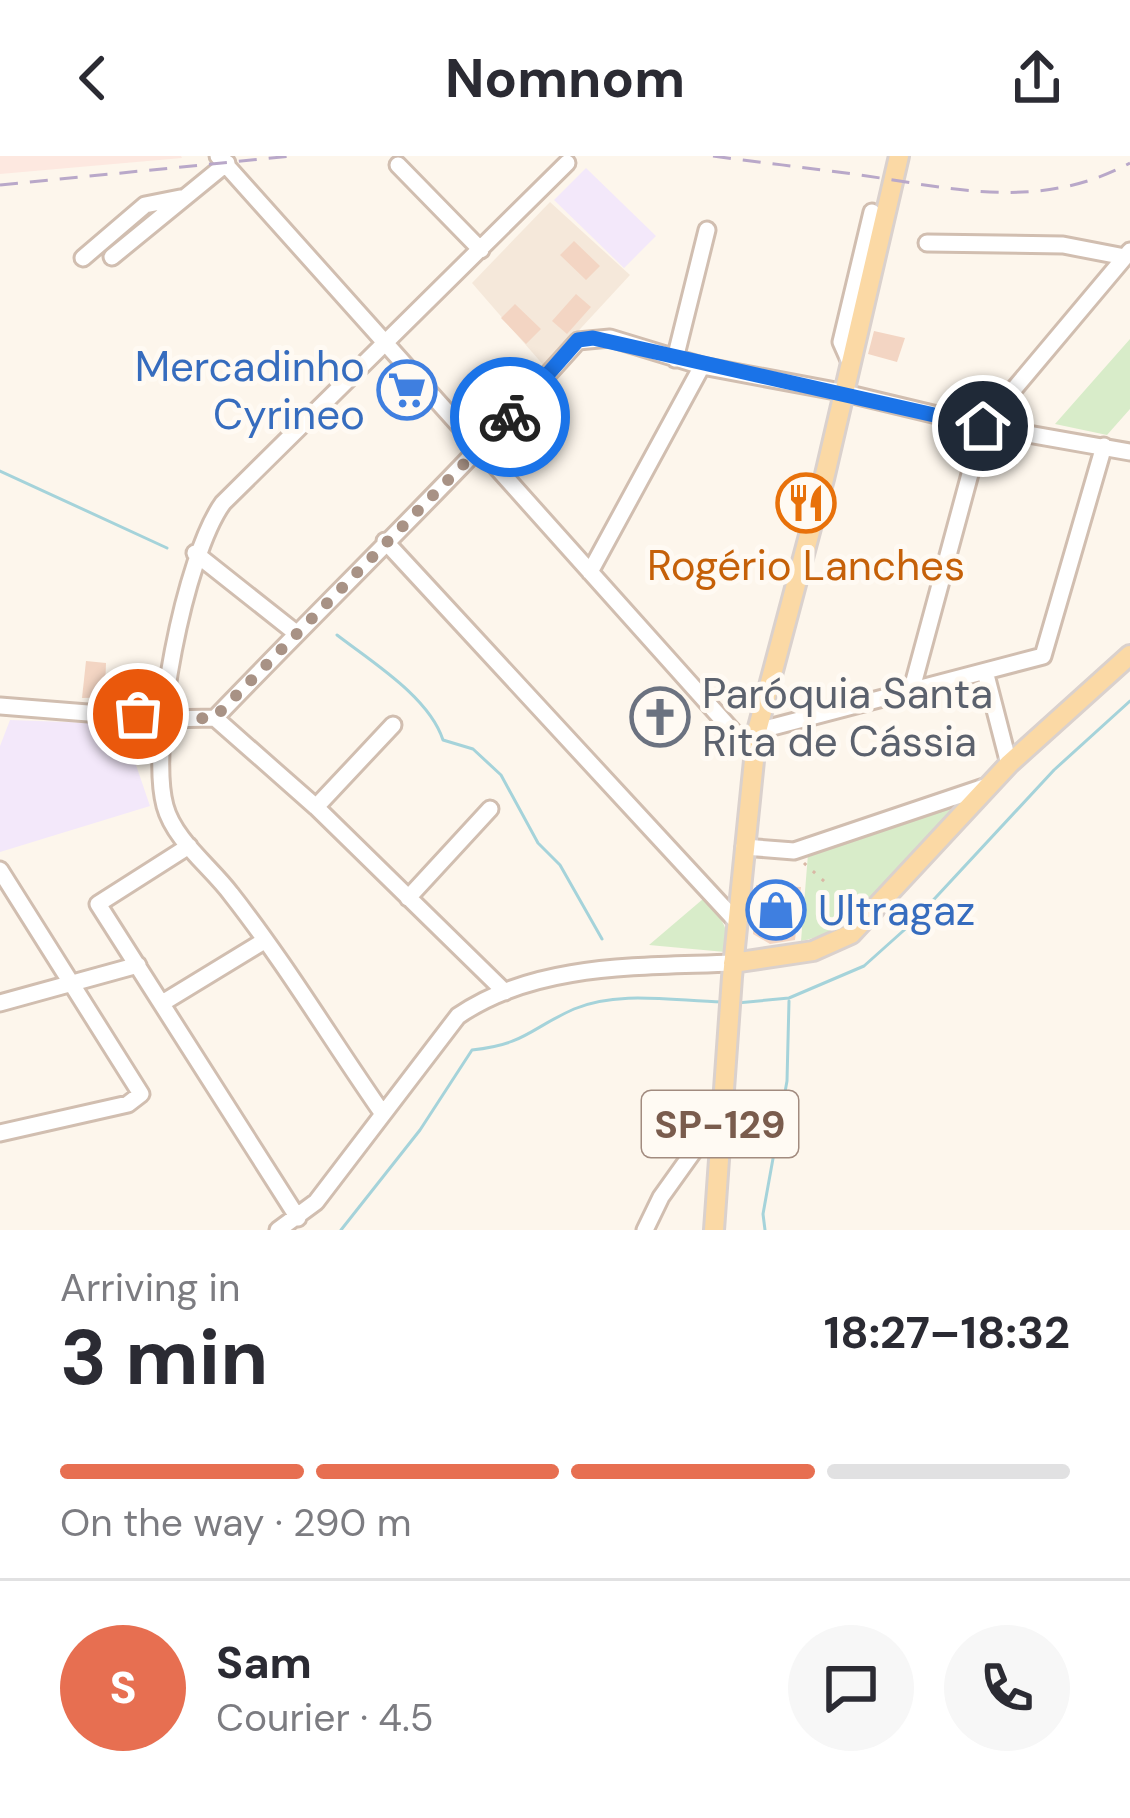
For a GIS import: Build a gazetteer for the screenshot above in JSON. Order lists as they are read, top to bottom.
{
  "streets": {
    "main road": ["SP-129"]
  },
  "places": {
    "supermarket": ["Mercadinho Cyrineo"],
    "restaurant": ["Rogério Lanches"],
    "church": ["Paróquia Santa Rita de Cássia"],
    "shop": ["Ultragaz"]
  },
  "page": {
    "header": "Nomnom",
    "heading": ["3 min", "Arriving in", "18:27–18:32"],
    "panel": ["Sam", "Courier · 4.5"],
    "bar": "On the way · 290 m",
    "round": "S"
  }
}
